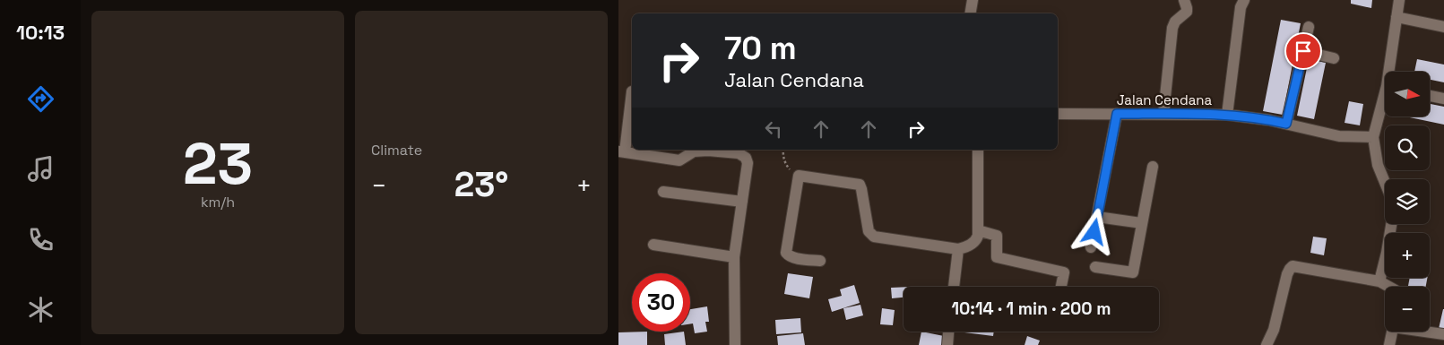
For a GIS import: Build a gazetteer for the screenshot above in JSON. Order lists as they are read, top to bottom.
{
  "streets": {
    "street": ["Jalan Cendana"]
  },
  "north": "right",
  "page": {
    "tabs": "10:13",
    "tile": [
      ["23", "km/h"],
      "Climate"
    ],
    "turn": ["70 m", "Jalan Cendana"],
    "map_buttons": ["+", "−"],
    "heat": ["−", "23°", "+"],
    "limit": "30",
    "trip": "10:14 · 1 min · 200 m"
  }
}
